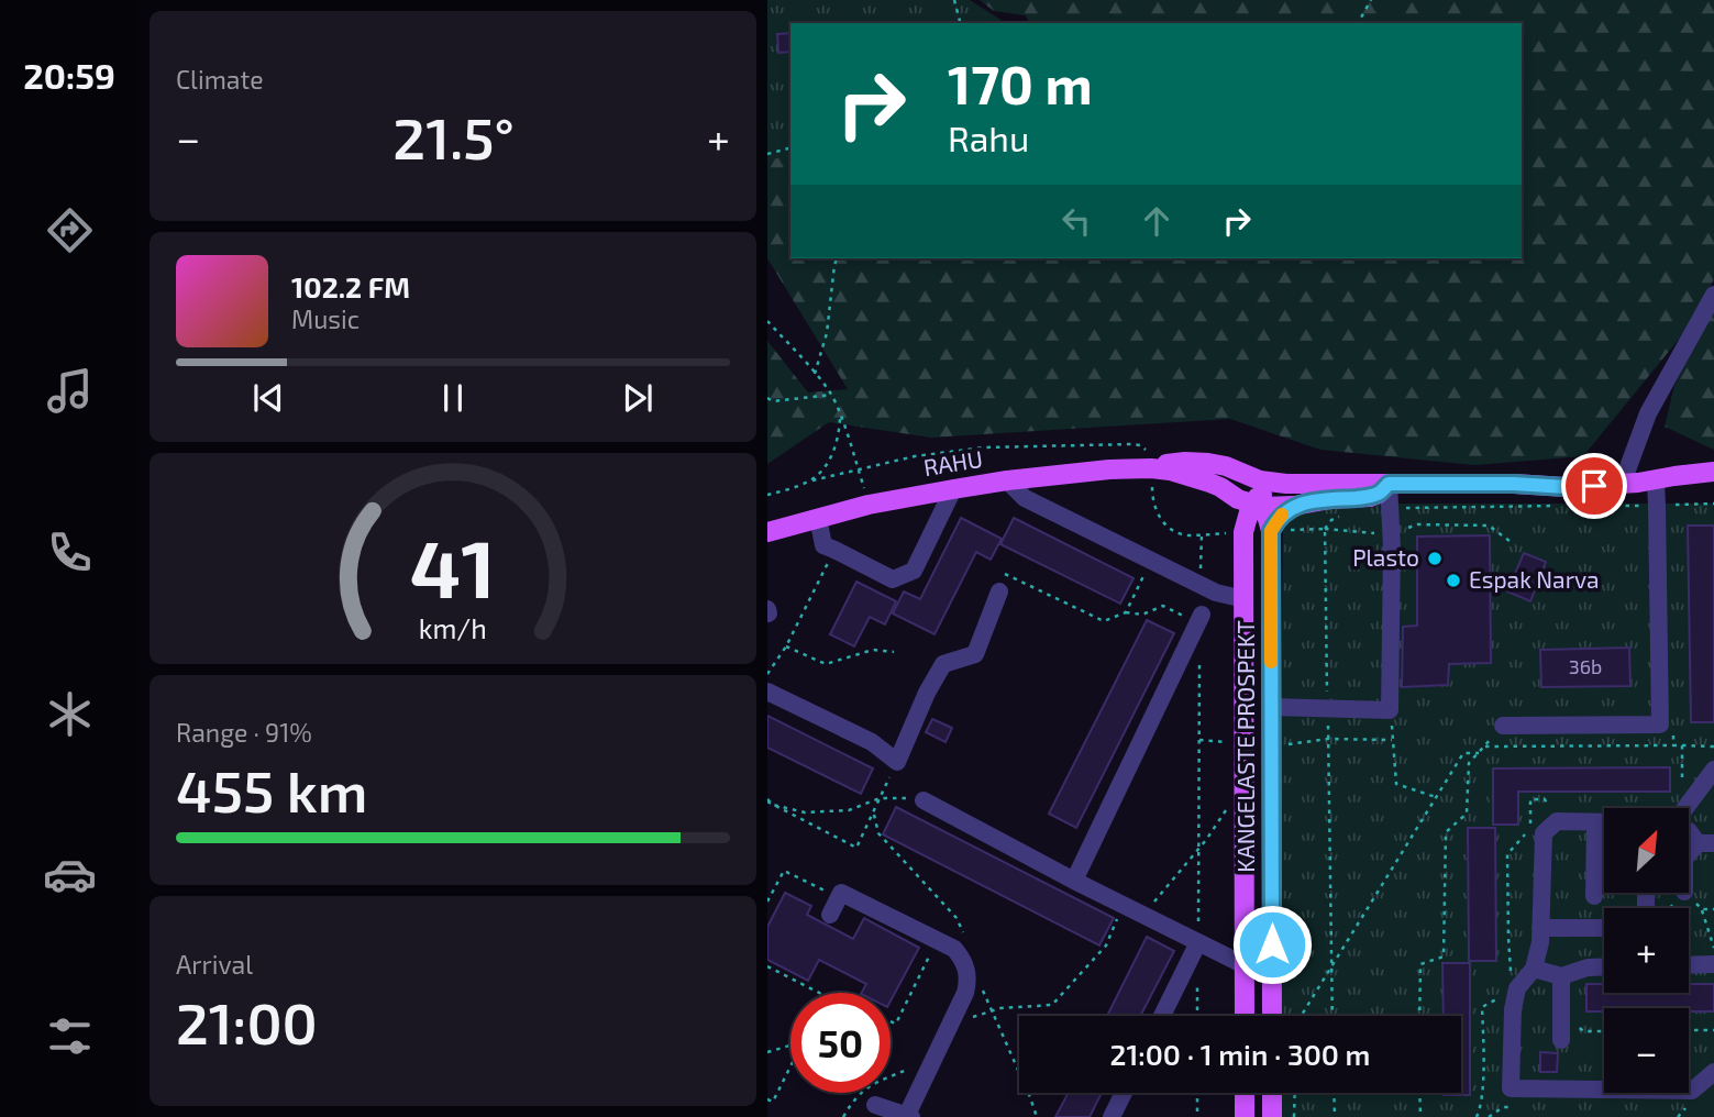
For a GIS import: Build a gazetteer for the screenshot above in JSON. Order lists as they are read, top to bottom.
{
  "streets": {
    "main road": ["RAHU", "KANGELASTE PROSPEKT"]
  },
  "crossings": [
    ["RAHU", "KANGELASTE PROSPEKT"]
  ],
  "places": ["Plasto", "Espak Narva"],
  "house_numbers": ["36b"],
  "north": "top right",
  "page": {
    "tabs": "20:59",
    "tile": [
      "Climate",
      ["Range · 91%", "455 km"],
      ["Arrival", "21:00"]
    ],
    "turn": ["170 m", "Rahu"],
    "heat": ["−", "21.5°", "+"],
    "song": ["102.2 FM", "Music"],
    "map_buttons": ["+", "−"],
    "limit": "50",
    "trip": "21:00 · 1 min · 300 m",
    "gauge": ["41", "km/h"]
  }
}
